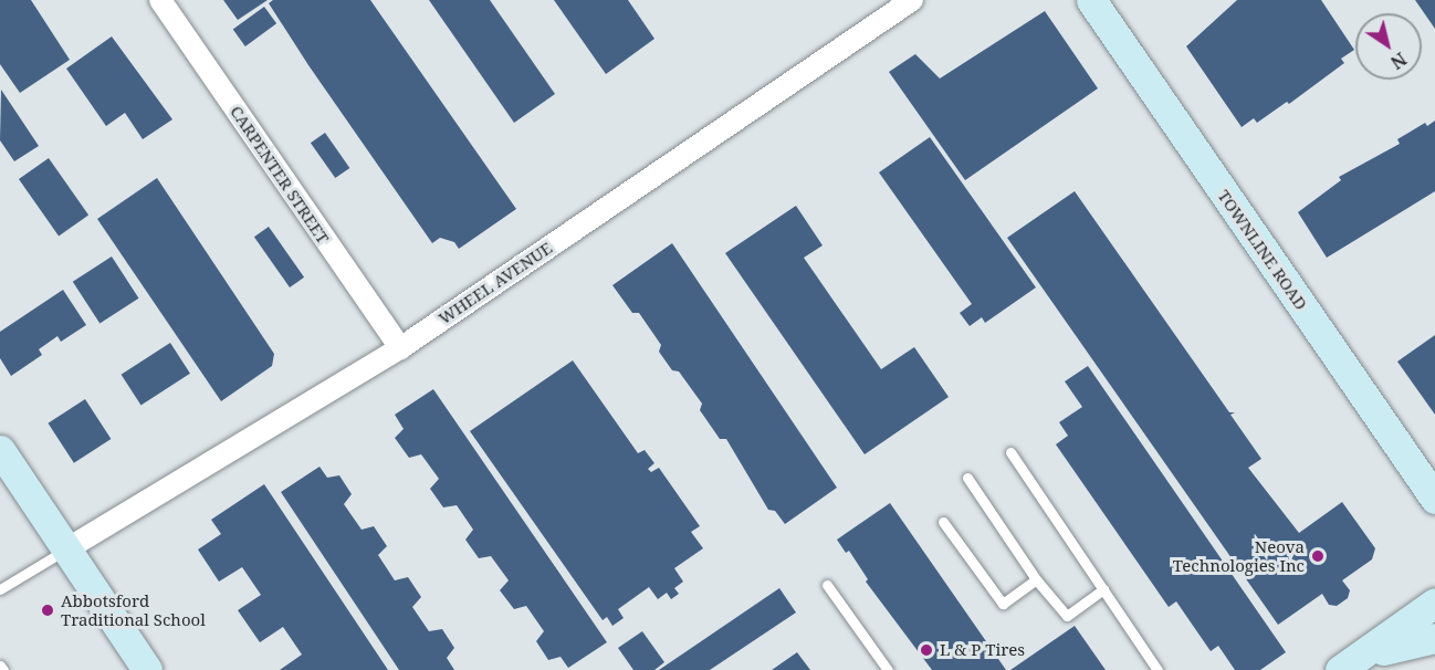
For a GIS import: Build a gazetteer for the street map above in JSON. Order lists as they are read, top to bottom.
{
  "streets": {
    "street": ["CARPENTER STREET", "TOWNLINE ROAD", "WHEEL AVENUE"]
  },
  "crossings": [
    ["CARPENTER STREET", "WHEEL AVENUE"]
  ],
  "places": ["Neova Technologies Inc", "Abbotsford Traditional School", "L & P Tires"],
  "north": "bottom right"
}
